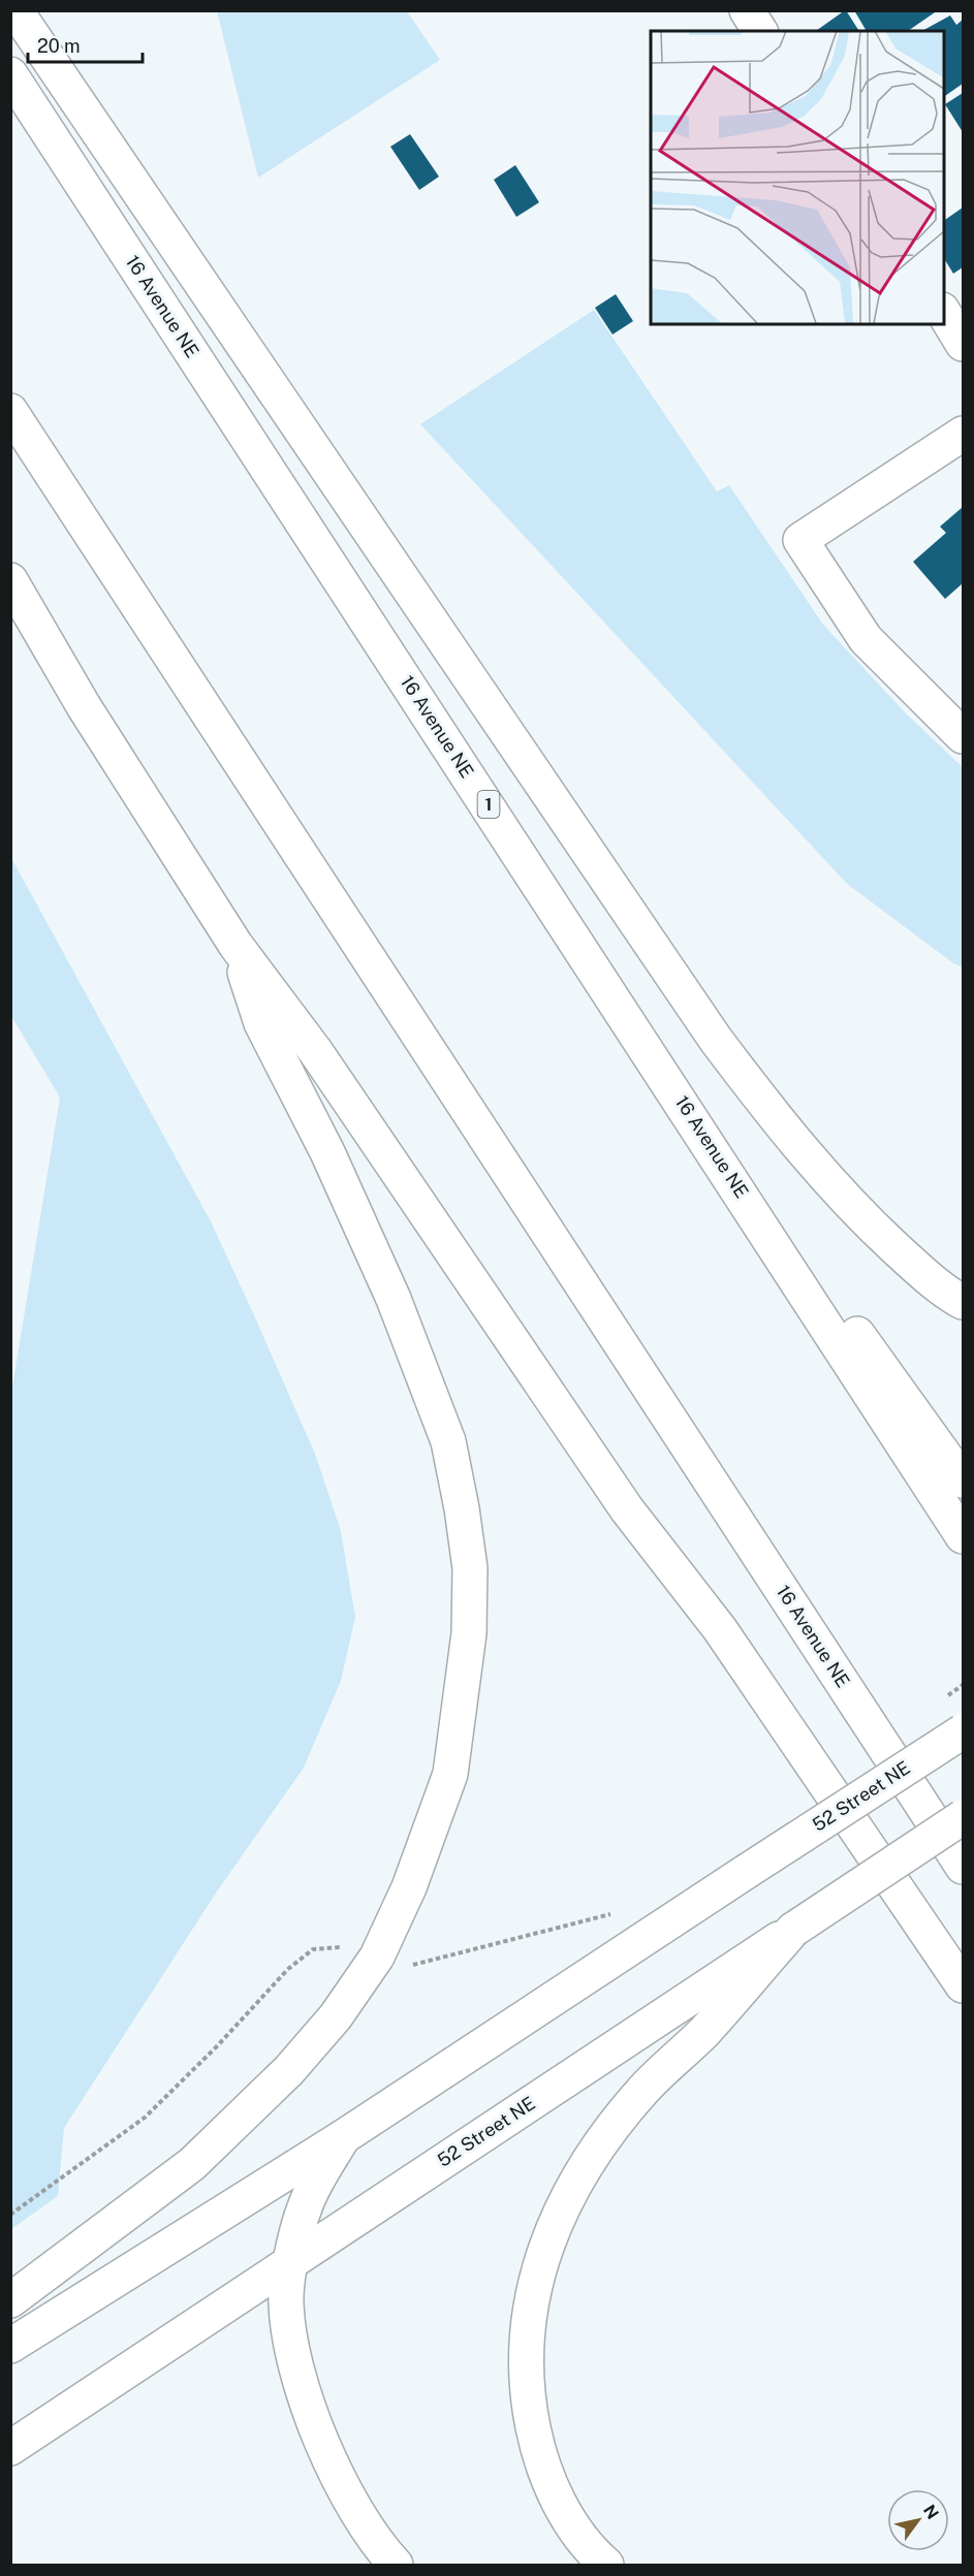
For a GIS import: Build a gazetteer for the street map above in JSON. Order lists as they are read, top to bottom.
{
  "streets": {
    "main road": ["16 Avenue NE", "1", "52 Street NE"]
  },
  "scale_bar": "20 m",
  "north": "top right"
}
